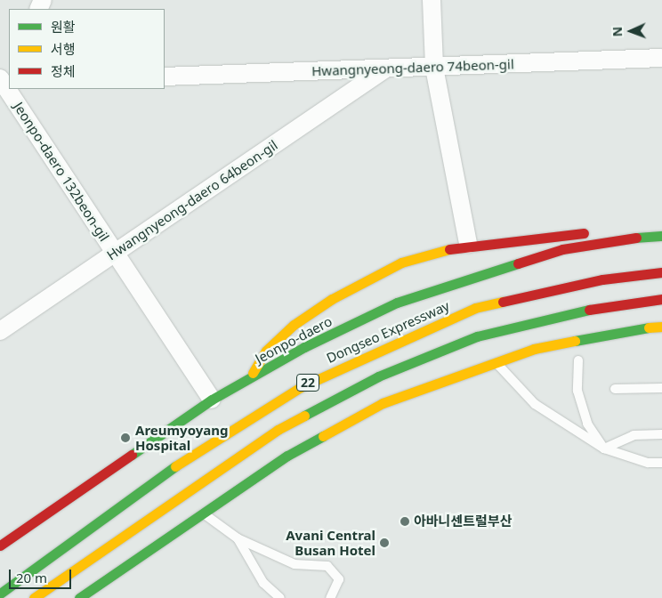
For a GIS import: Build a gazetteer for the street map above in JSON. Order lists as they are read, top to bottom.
{
  "streets": {
    "main road": ["Dongseo Expressway", "Jeonpo-daero", "22"],
    "street": ["Hwangnyeong-daero 74beon-gil", "Jeonpo-daero 132beon-gil", "Hwangnyeong-daero 64beon-gil"]
  },
  "crossings": [
    ["Hwangnyeong-daero 74beon-gil", "Hwangnyeong-daero 64beon-gil"],
    ["Jeonpo-daero 132beon-gil", "Hwangnyeong-daero 64beon-gil"],
    ["Jeonpo-daero 132beon-gil", "Jeonpo-daero"]
  ],
  "places": ["Areumyoyang Hospital", "아바니센트럴부산", "Avani Central Busan Hotel"],
  "legend": ["원활", "서행", "정체"],
  "scale_bar": "20 m",
  "north": "left"
}
